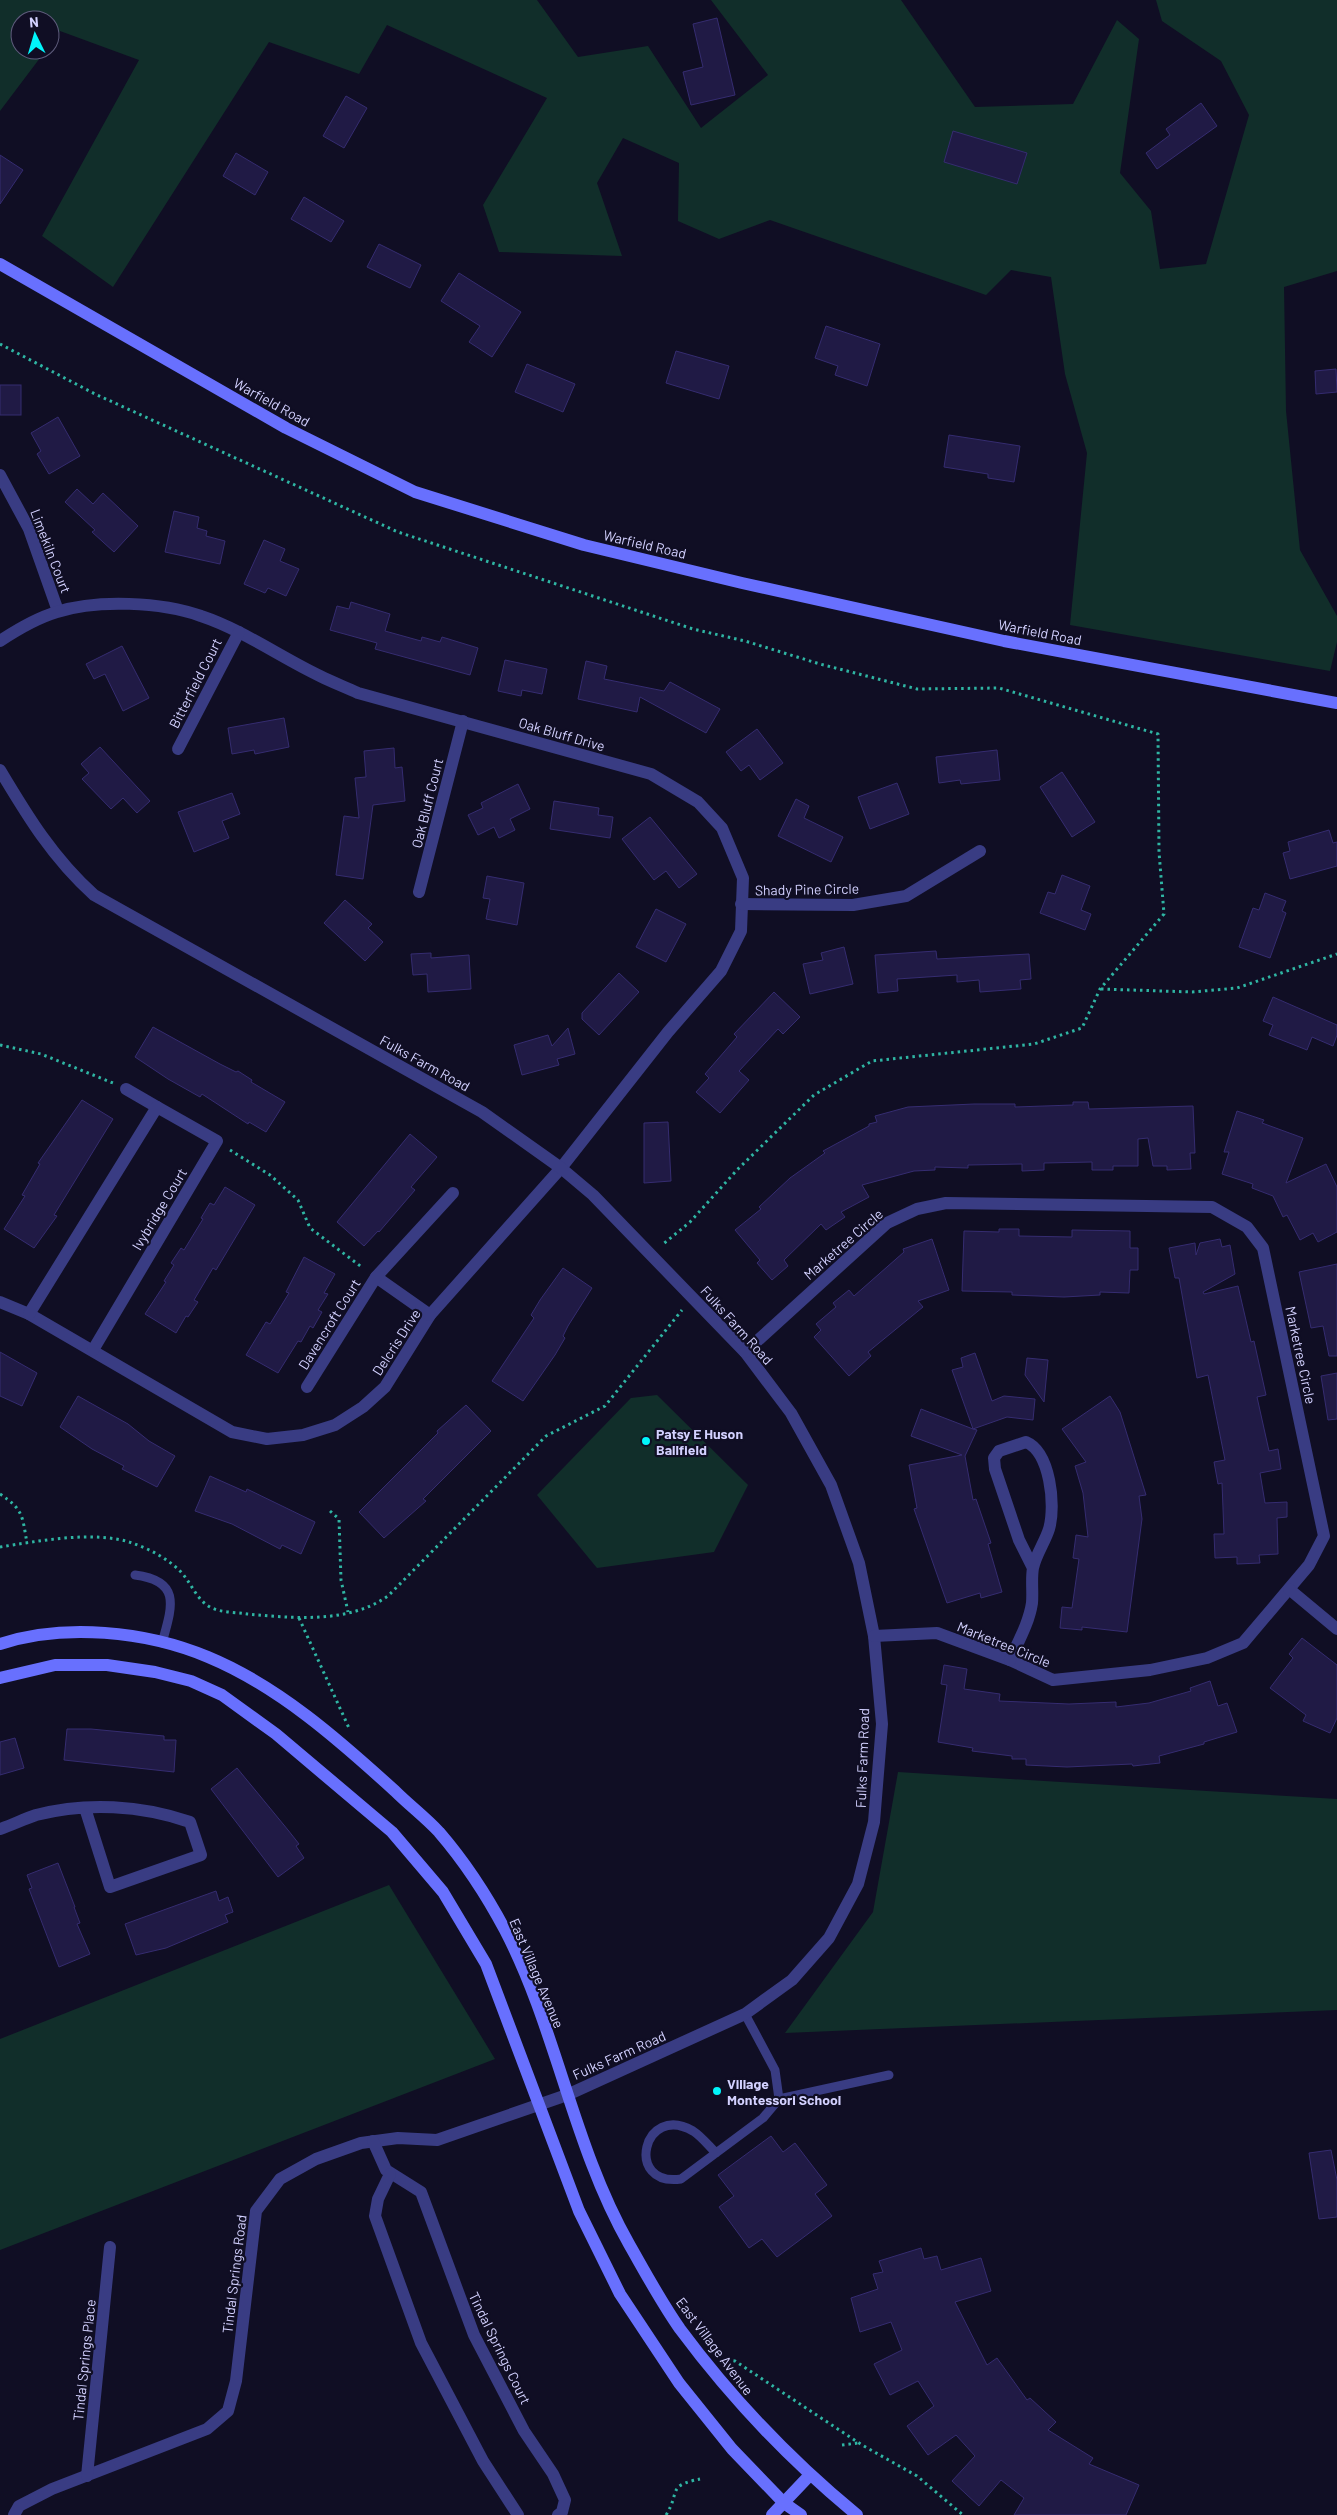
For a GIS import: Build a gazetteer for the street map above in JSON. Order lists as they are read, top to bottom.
{
  "streets": {
    "street": [
      "Warfield Road",
      "Limekiln Court",
      "Bitterfield Court",
      "Oak Bluff Drive",
      "Oak Bluff Court",
      "Shady Pine Circle",
      "Fulks Farm Road",
      "Ivybridge Court",
      "Marketree Circle",
      "Davencroft Court",
      "Delcris Drive",
      "East Village Avenue",
      "Tindal Springs Road",
      "Tindal Springs Court",
      "Tindal Springs Place"
    ]
  },
  "crossings": [
    ["Limekiln Court", "Oak Bluff Drive"],
    ["Bitterfield Court", "Oak Bluff Drive"],
    ["Oak Bluff Drive", "Oak Bluff Court"],
    ["Oak Bluff Drive", "Shady Pine Circle"],
    ["Oak Bluff Drive", "Fulks Farm Road"],
    ["Oak Bluff Drive", "Delcris Drive"],
    ["Fulks Farm Road", "Marketree Circle"],
    ["Fulks Farm Road", "Delcris Drive"],
    ["Fulks Farm Road", "East Village Avenue"],
    ["Fulks Farm Road", "Tindal Springs Road"],
    ["Ivybridge Court", "Delcris Drive"],
    ["Davencroft Court", "Delcris Drive"],
    ["East Village Avenue", "Tindal Springs Road"],
    ["Tindal Springs Road", "Tindal Springs Place"]
  ],
  "places": ["Patsy E Huson Ballfield", "Village Montessori School"],
  "north": "top"
}
